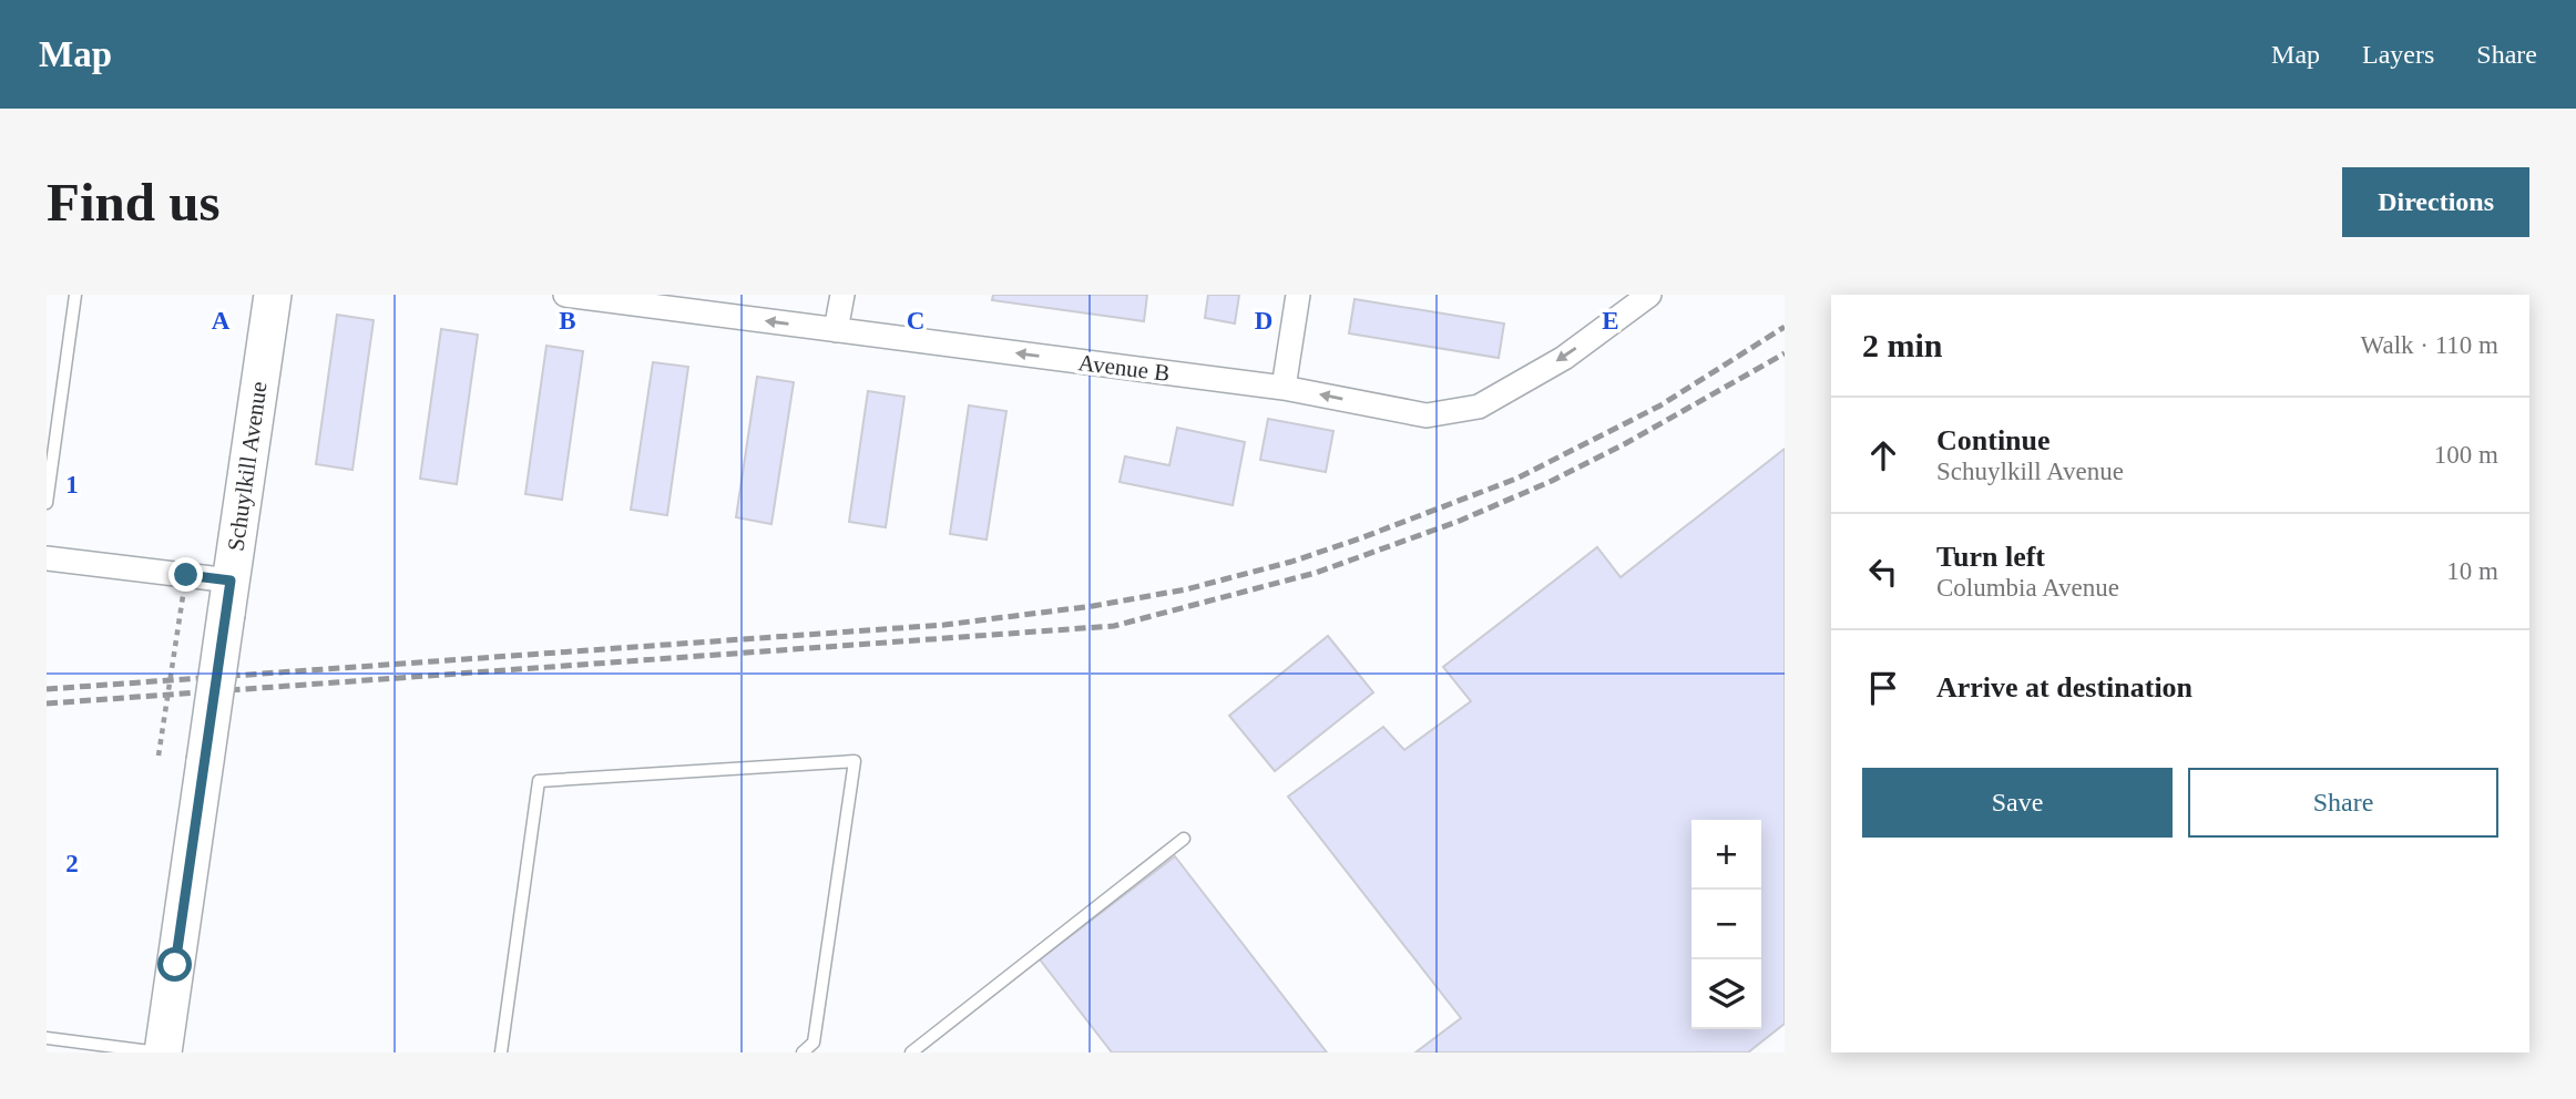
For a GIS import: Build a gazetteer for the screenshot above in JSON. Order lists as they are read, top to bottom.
{
  "streets": {
    "main road": ["Schuylkill Avenue"],
    "street": ["Avenue B"]
  },
  "one_way": ["Avenue B"],
  "page": {
    "header": "Map",
    "nav": ["Map", "Layers", "Share"],
    "buttons": [
      "Directions",
      ["Save", "Share"]
    ],
    "title": "Find us",
    "heading": ["2 min", "Walk · 110 m"],
    "list": [
      ["Continue", "Schuylkill Avenue", "100 m"],
      ["Turn left", "Columbia Avenue", "10 m"],
      "Arrive at destination"
    ],
    "map_buttons": ["+", "−"]
  },
  "grid": {
    "columns": [
      "A",
      "B",
      "C",
      "D",
      "E"
    ],
    "rows": ["1", "2"]
  }
}
